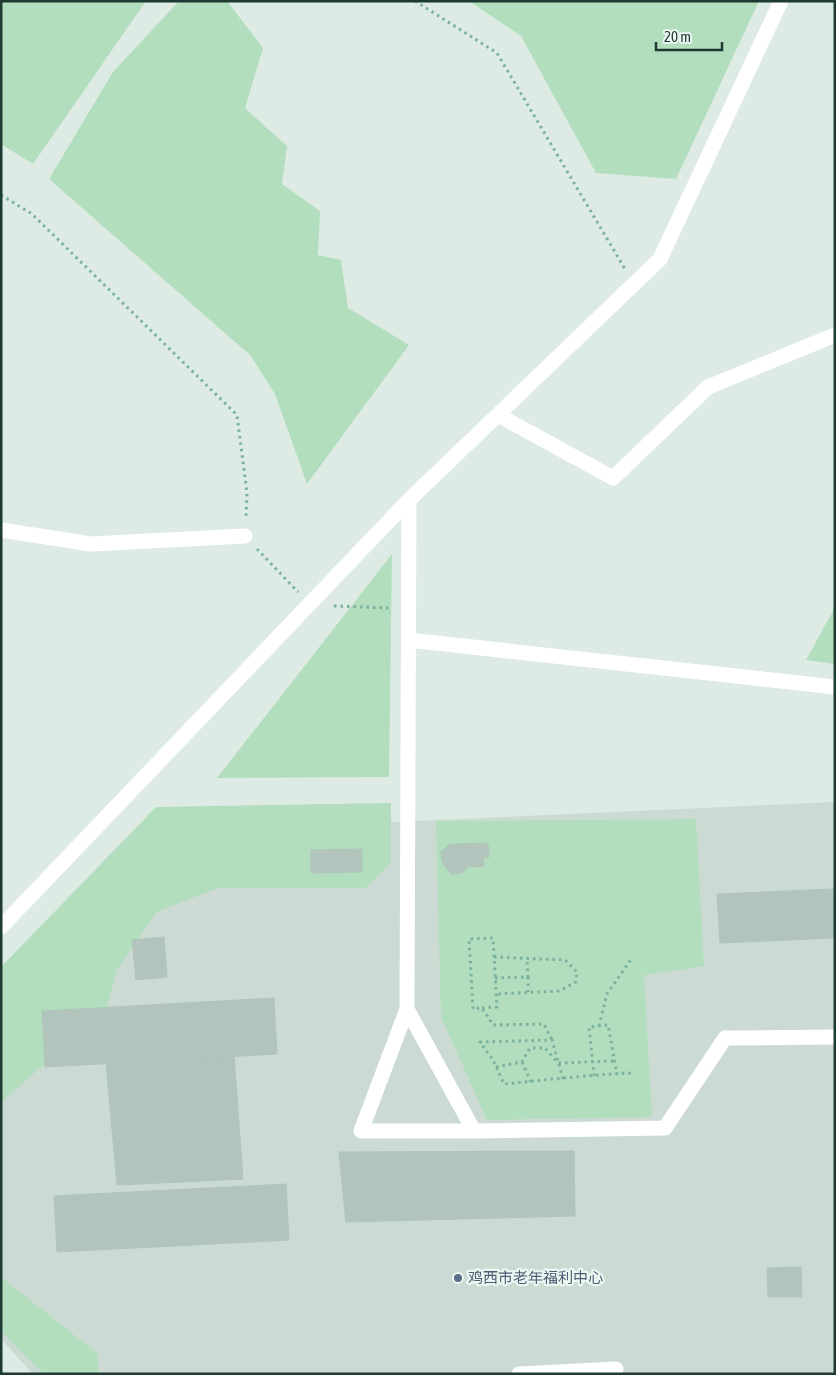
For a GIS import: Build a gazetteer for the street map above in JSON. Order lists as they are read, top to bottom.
{
  "places": ["鸡西市老年福利中心"],
  "scale_bar": "20 m"
}
